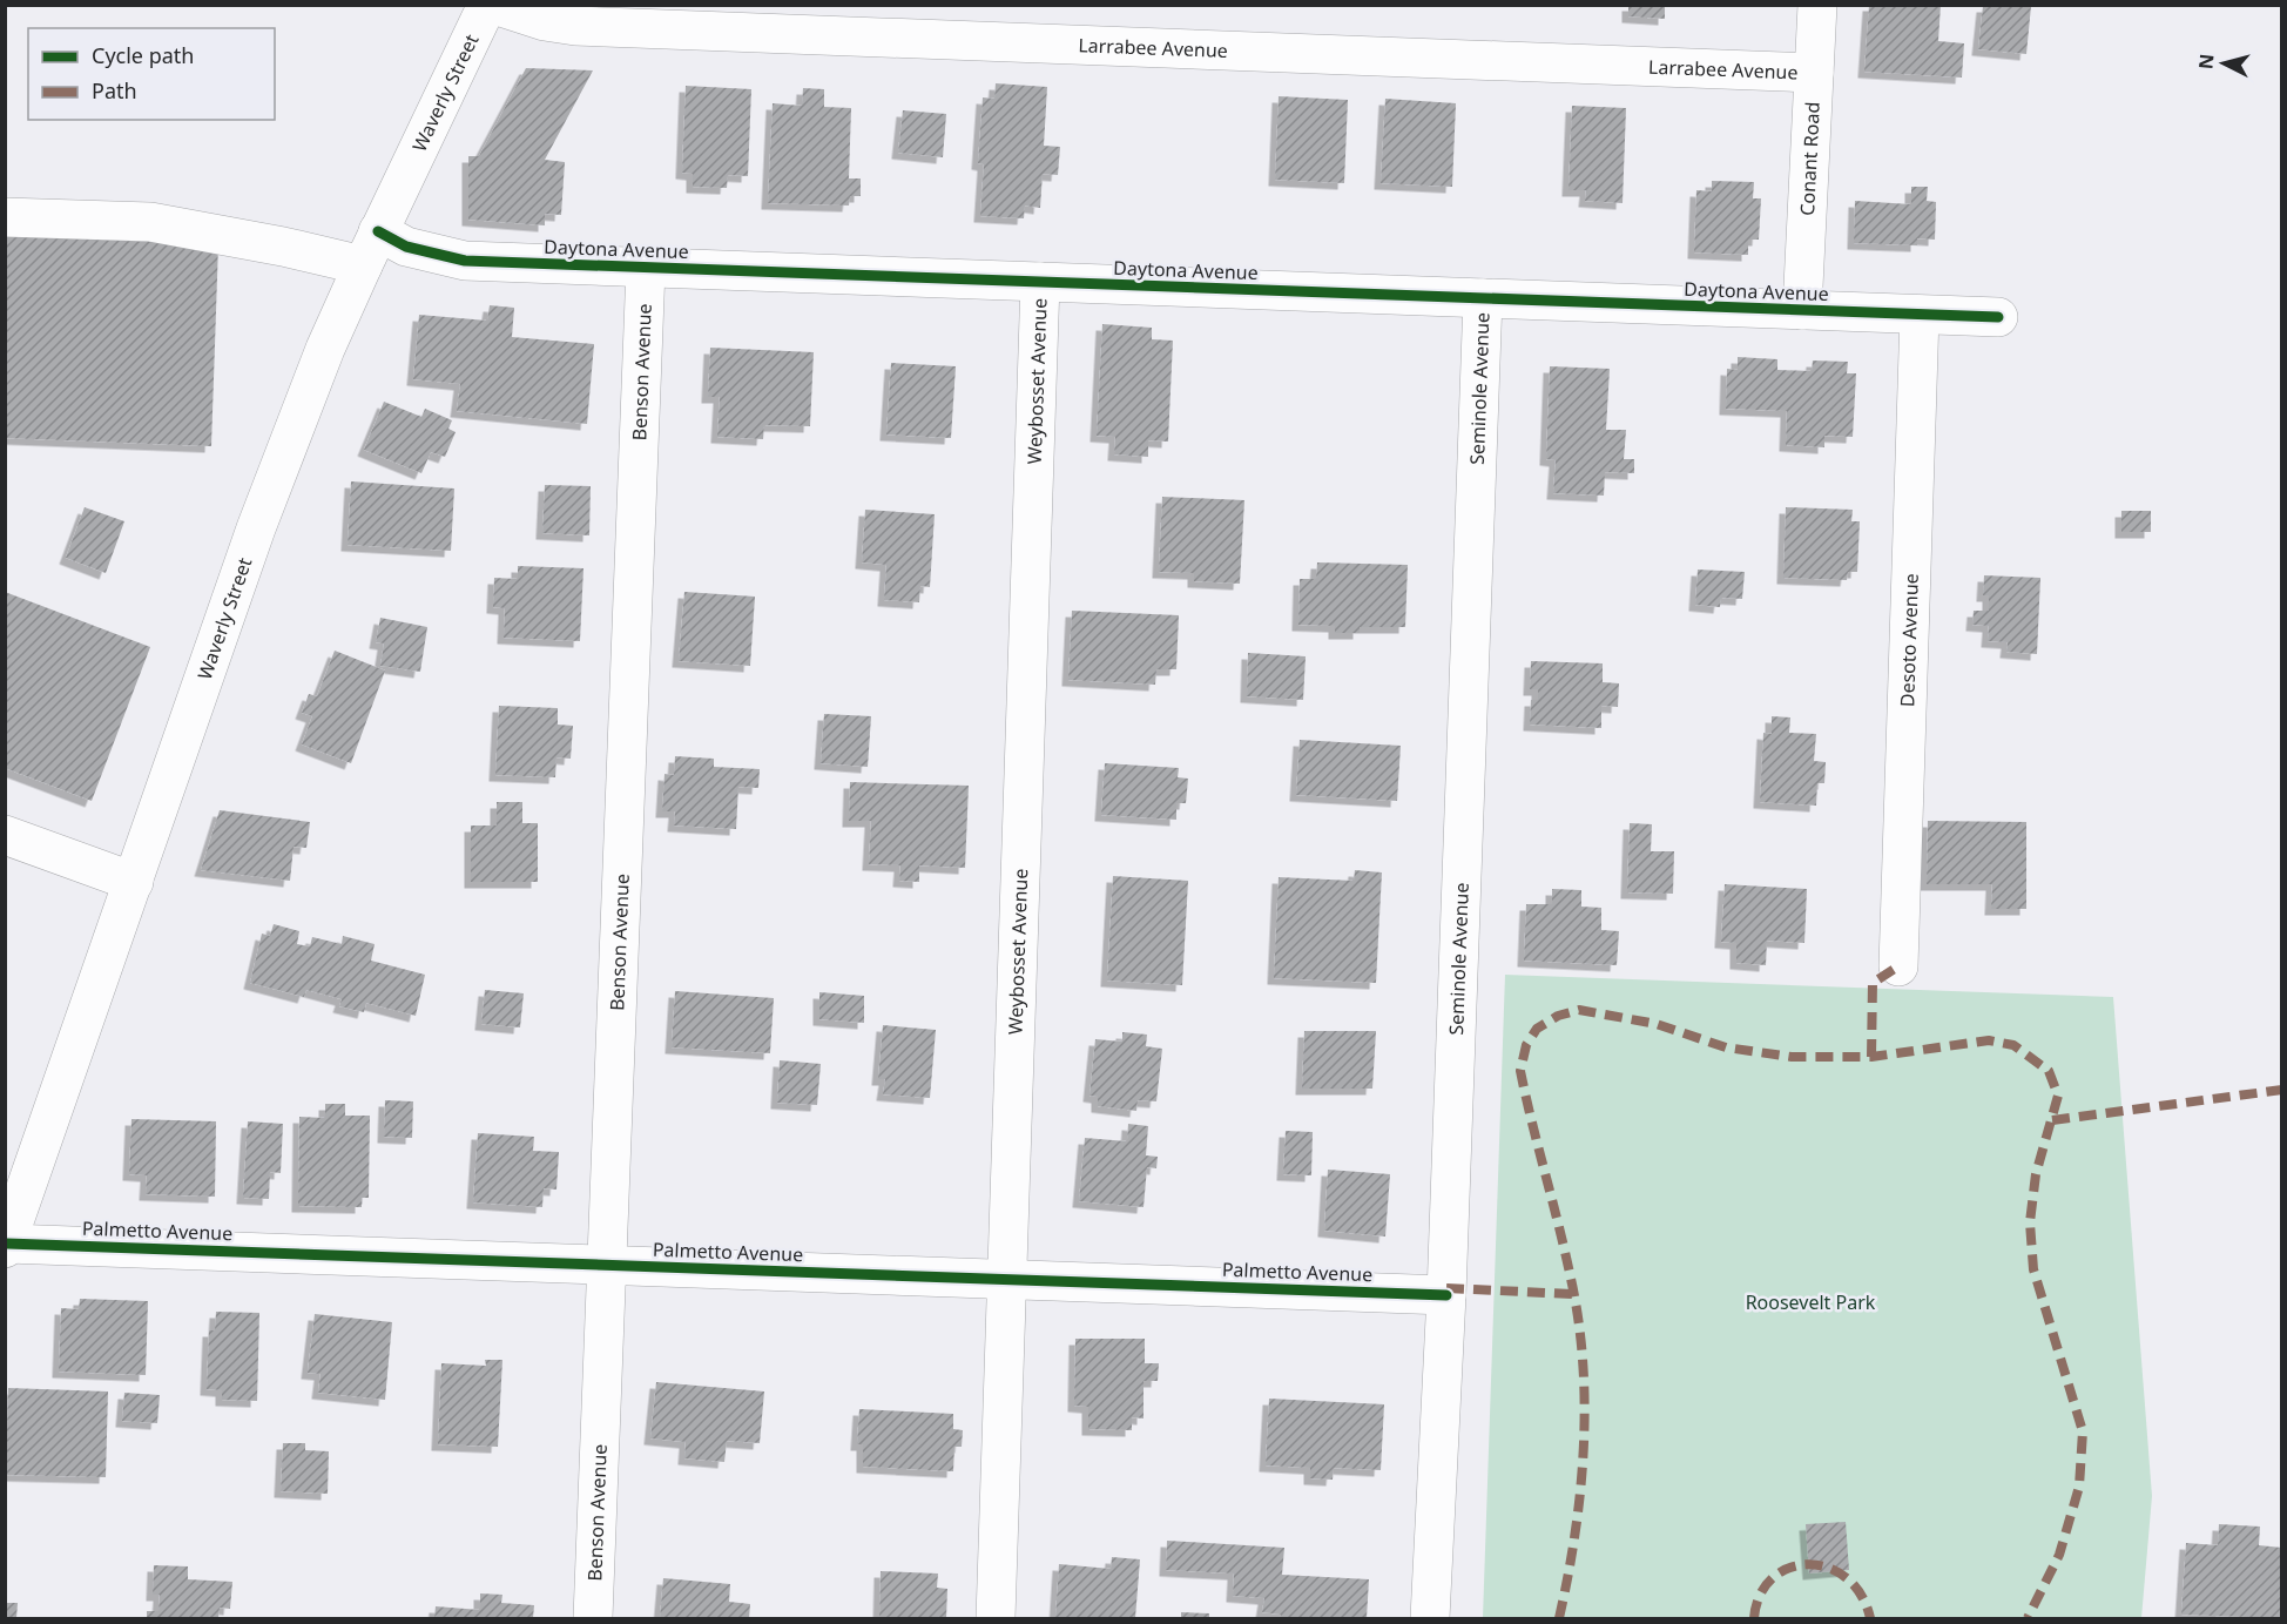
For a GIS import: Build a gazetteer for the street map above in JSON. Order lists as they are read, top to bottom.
{
  "streets": {
    "street": [
      "Larrabee Avenue",
      "Waverly Street",
      "Conant Road",
      "Daytona Avenue",
      "Benson Avenue",
      "Weybosset Avenue",
      "Seminole Avenue",
      "Desoto Avenue",
      "Palmetto Avenue"
    ]
  },
  "crossings": [
    ["Larrabee Avenue", "Conant Road"],
    ["Waverly Street", "Daytona Avenue"],
    ["Waverly Street", "Palmetto Avenue"],
    ["Conant Road", "Daytona Avenue"],
    ["Daytona Avenue", "Benson Avenue"],
    ["Daytona Avenue", "Weybosset Avenue"],
    ["Daytona Avenue", "Seminole Avenue"],
    ["Daytona Avenue", "Desoto Avenue"],
    ["Benson Avenue", "Palmetto Avenue"],
    ["Weybosset Avenue", "Palmetto Avenue"],
    ["Seminole Avenue", "Palmetto Avenue"]
  ],
  "parks": ["Roosevelt Park"],
  "legend": ["Cycle path", "Path"],
  "north": "left"
}
